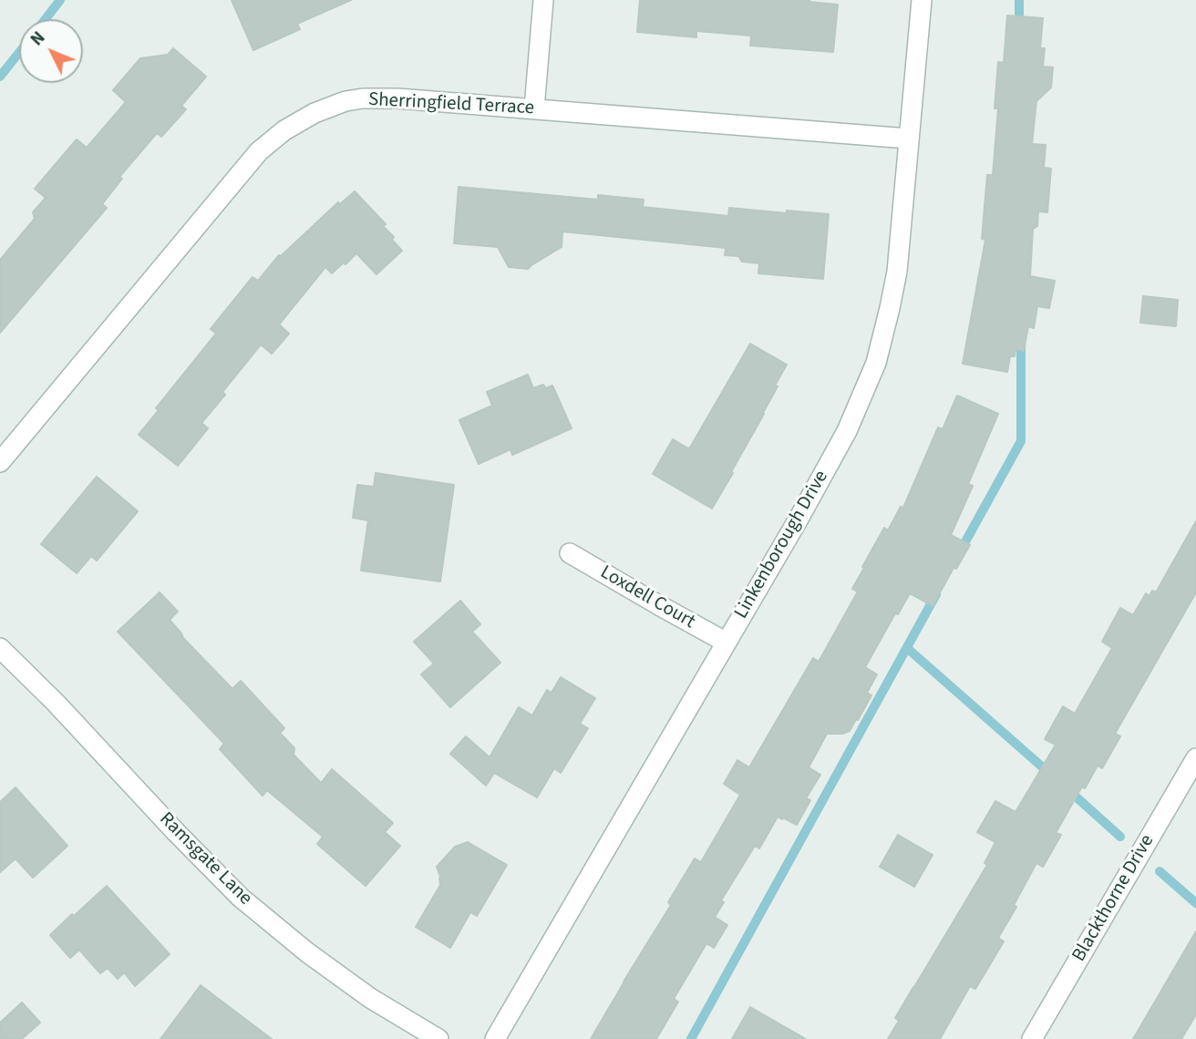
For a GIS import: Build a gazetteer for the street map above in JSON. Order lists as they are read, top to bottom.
{
  "streets": {
    "street": [
      "Sherringfield Terrace",
      "Linkenborough Drive",
      "Loxdell Court",
      "Ramsgate Lane",
      "Blackthorne Drive"
    ]
  },
  "crossings": [
    ["Sherringfield Terrace", "Linkenborough Drive"],
    ["Linkenborough Drive", "Loxdell Court"]
  ],
  "north": "top left"
}
